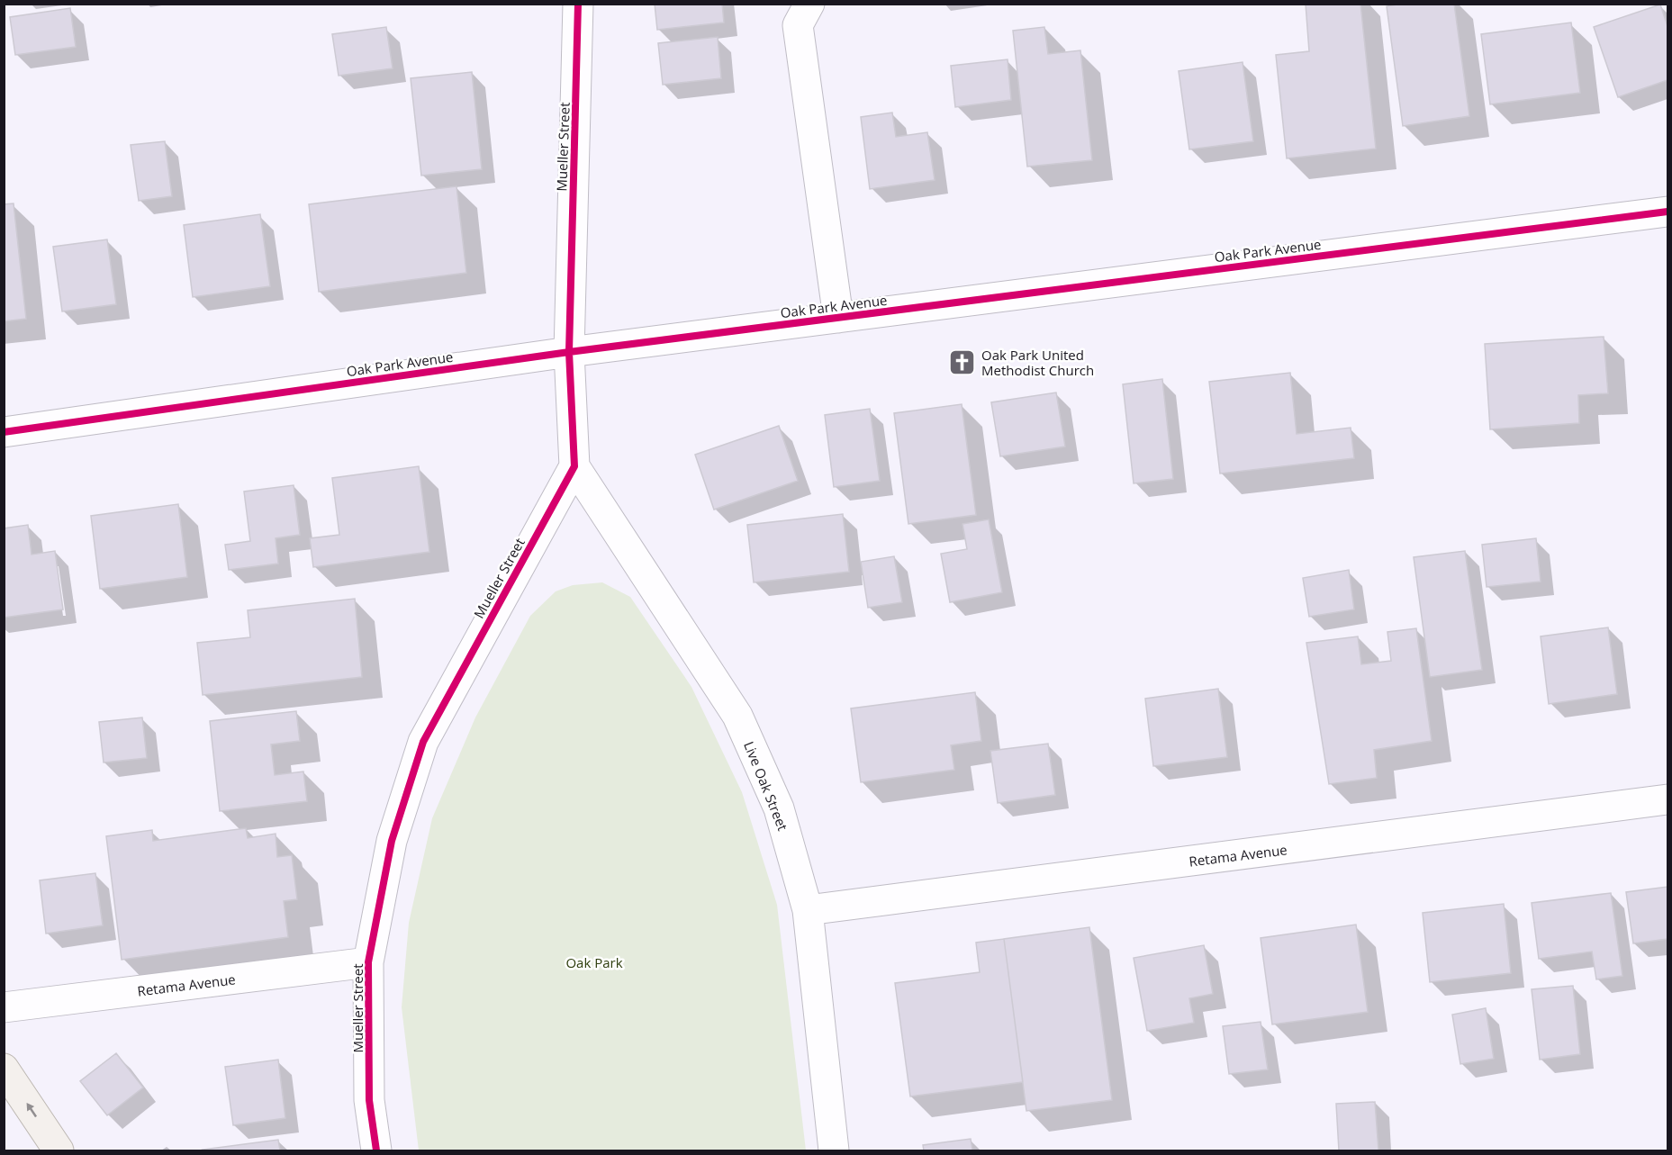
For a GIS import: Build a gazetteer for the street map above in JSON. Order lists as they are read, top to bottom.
{
  "streets": {
    "street": [
      "Mueller Street",
      "Oak Park Avenue",
      "Live Oak Street",
      "Retama Avenue"
    ]
  },
  "crossings": [
    ["Mueller Street", "Oak Park Avenue"],
    ["Mueller Street", "Live Oak Street"],
    ["Mueller Street", "Retama Avenue"],
    ["Live Oak Street", "Retama Avenue"]
  ],
  "parks": ["Oak Park"],
  "places": {
    "church": ["Oak Park United Methodist Church"]
  }
}
